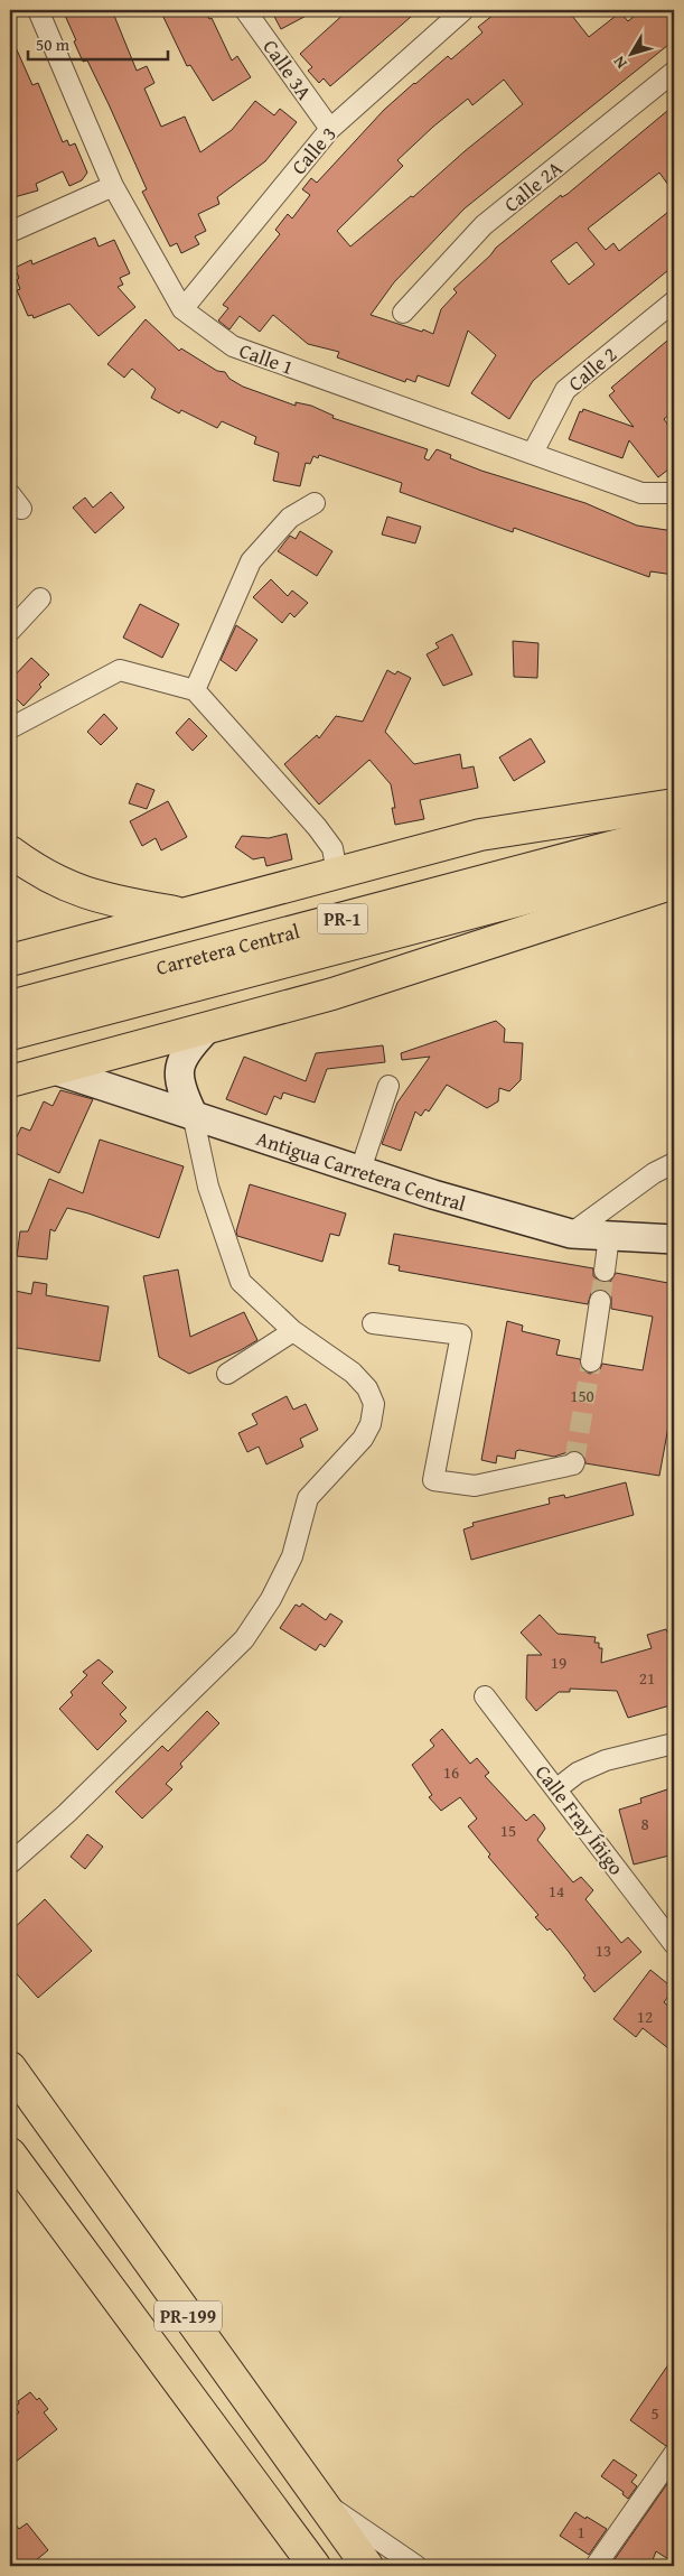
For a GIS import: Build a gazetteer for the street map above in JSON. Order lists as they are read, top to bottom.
{
  "streets": {
    "main road": ["PR-1", "Carretera Central", "PR-199"],
    "street": [
      "Calle 3A",
      "Calle 3",
      "Calle 2A",
      "Calle 1",
      "Calle 2",
      "Antigua Carretera Central",
      "Calle Fray Íñigo"
    ]
  },
  "crossings": [
    ["Calle 3A", "Calle 3"],
    ["Calle 3", "Calle 1"],
    ["Calle 1", "Calle 2"]
  ],
  "house_numbers": [
    "150",
    "19",
    "21",
    "16",
    "8",
    "15",
    "14",
    "13",
    "12",
    "5",
    "1"
  ],
  "scale_bar": "50 m",
  "north": "bottom left"
}
